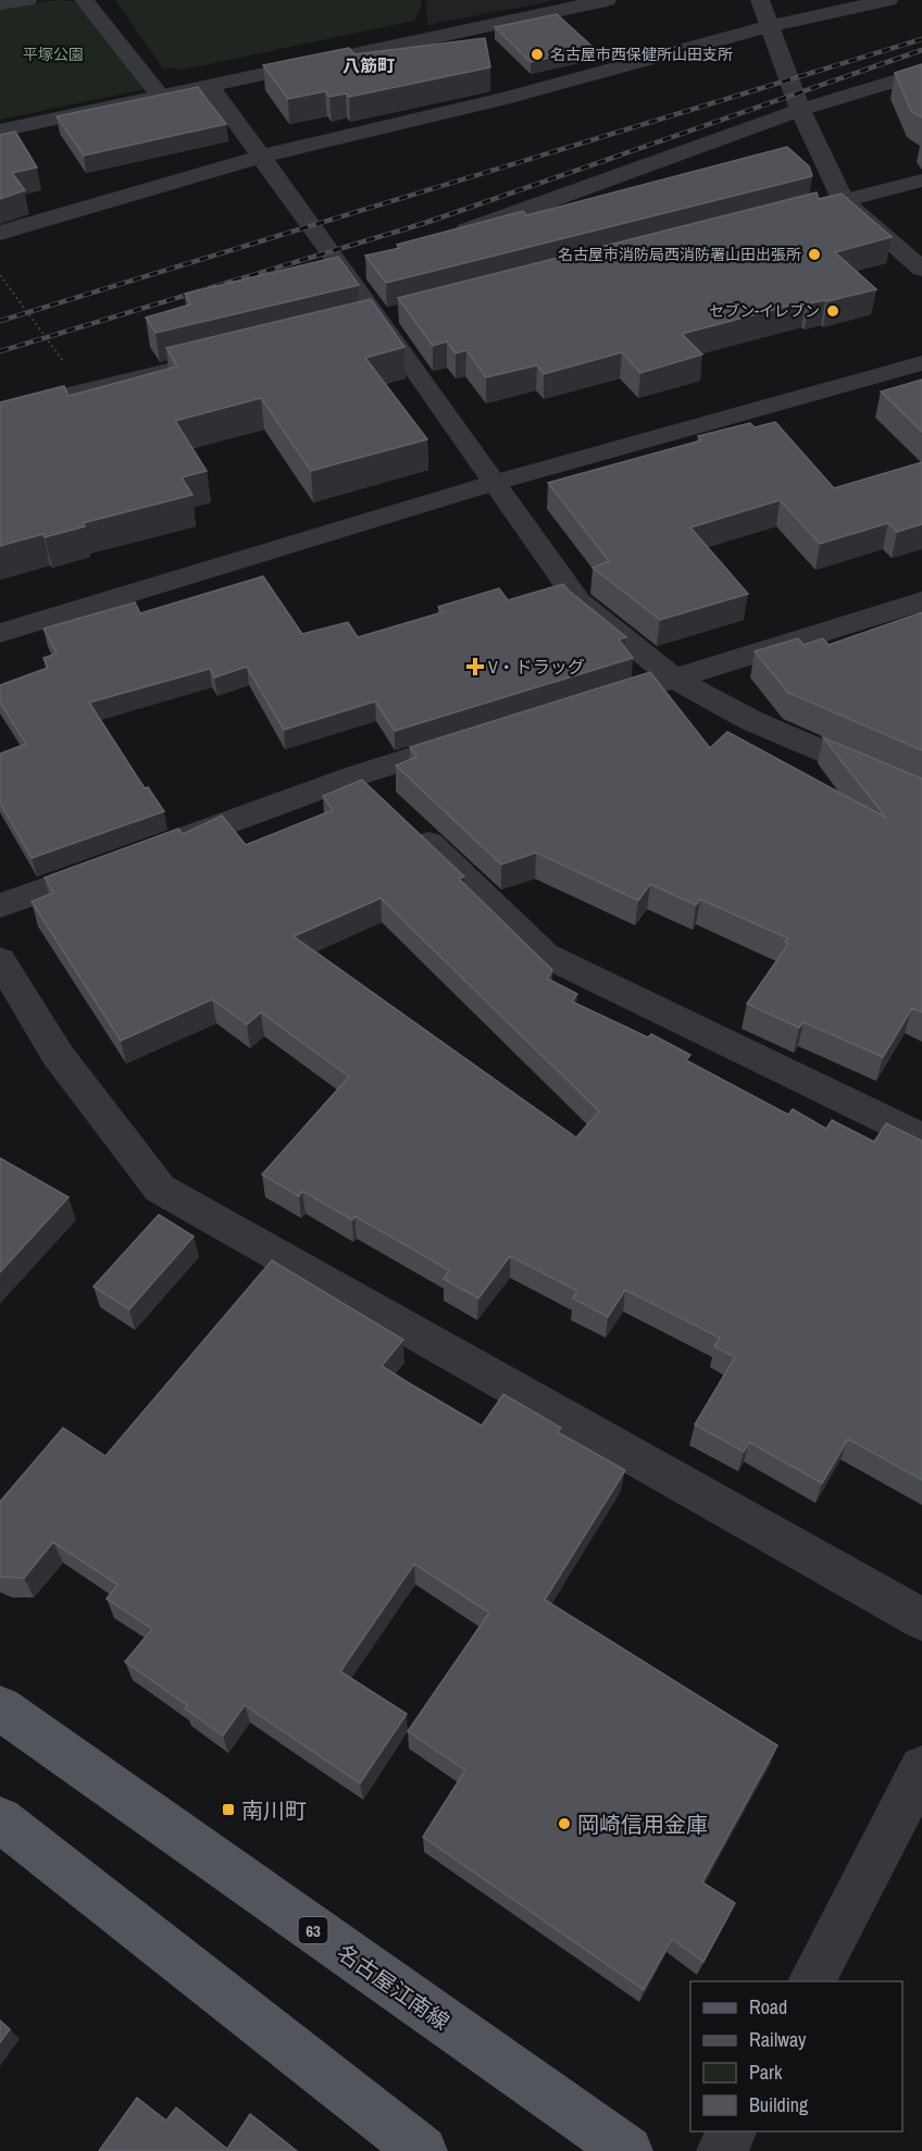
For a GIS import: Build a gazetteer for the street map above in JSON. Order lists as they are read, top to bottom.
{
  "streets": {
    "main road": ["63", "名古屋江南線"]
  },
  "districts": ["八筋町"],
  "parks": ["平塚公園"],
  "places": {
    "other": [
      "名古屋市西保健所山田支所",
      "名古屋市消防局西消防署山田出張所",
      "セブン-イレブン",
      "岡崎信用金庫"
    ],
    "health": ["V・ドラッグ"],
    "transit": ["南川町"]
  },
  "legend": [
    "Road",
    "Railway",
    "Park",
    "Building"
  ]
}
